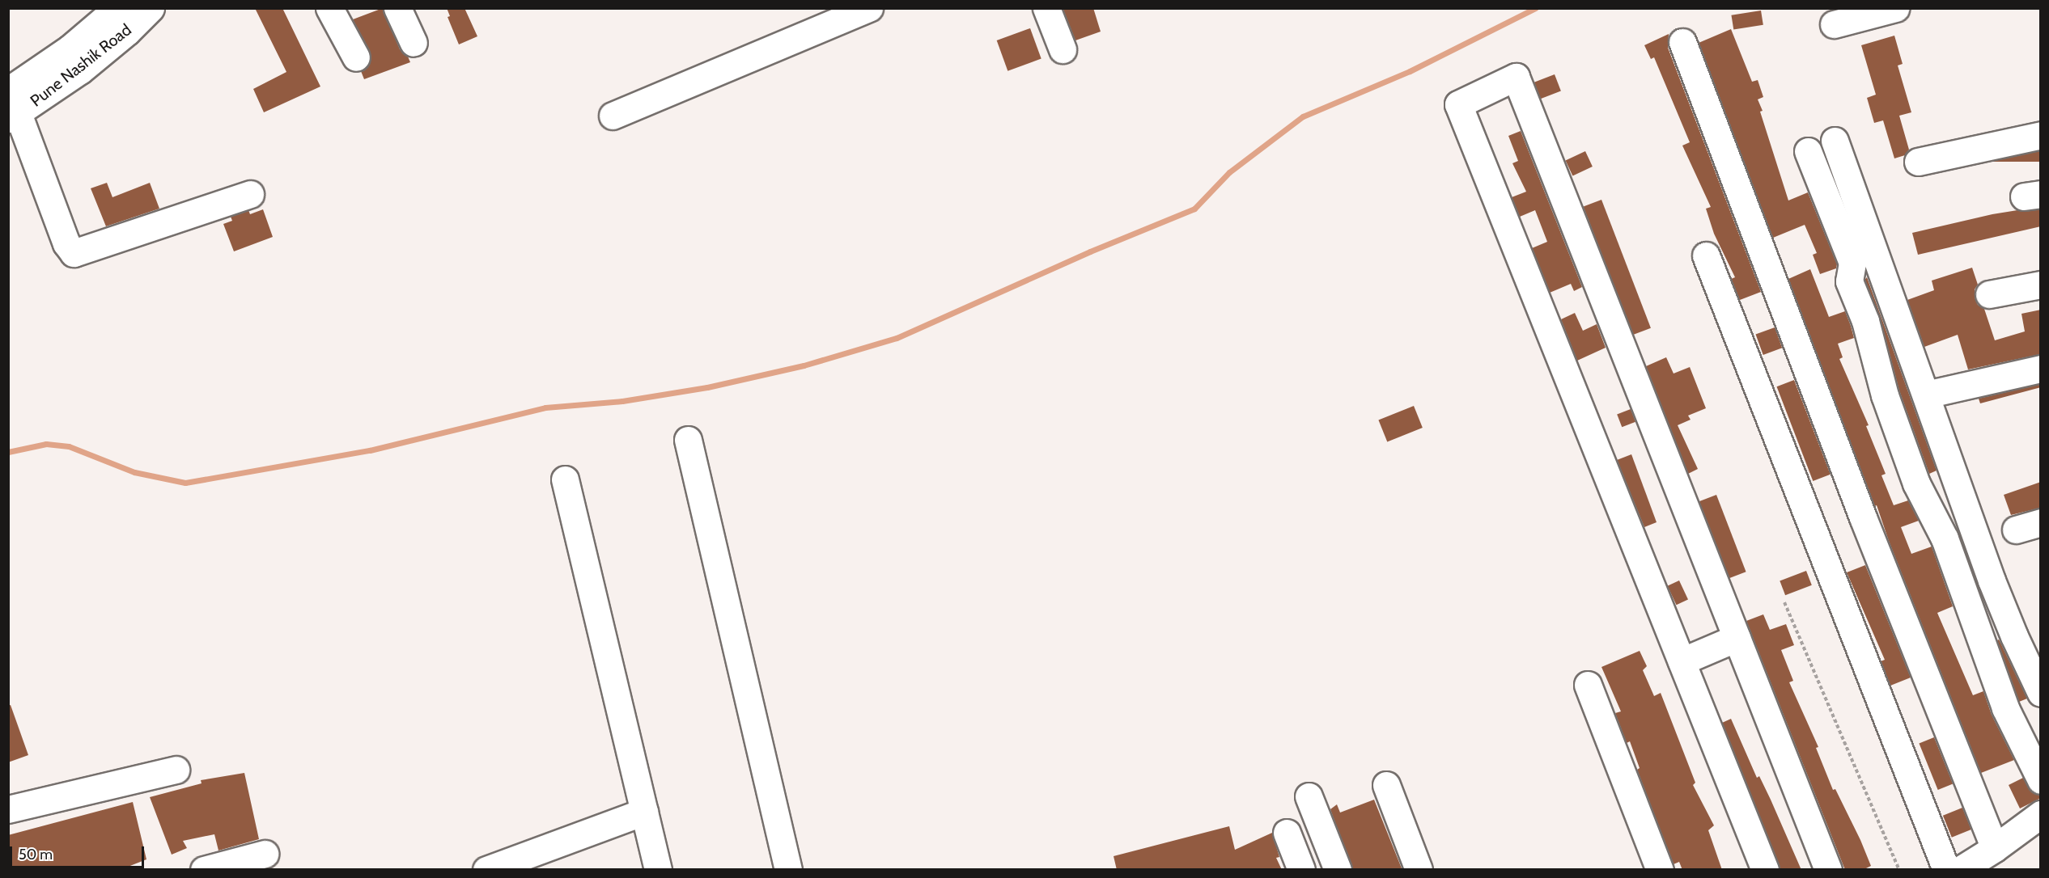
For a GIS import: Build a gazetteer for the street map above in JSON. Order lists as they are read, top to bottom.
{
  "streets": {
    "main road": ["Pune Nashik Road"]
  },
  "scale_bar": "50 m"
}
